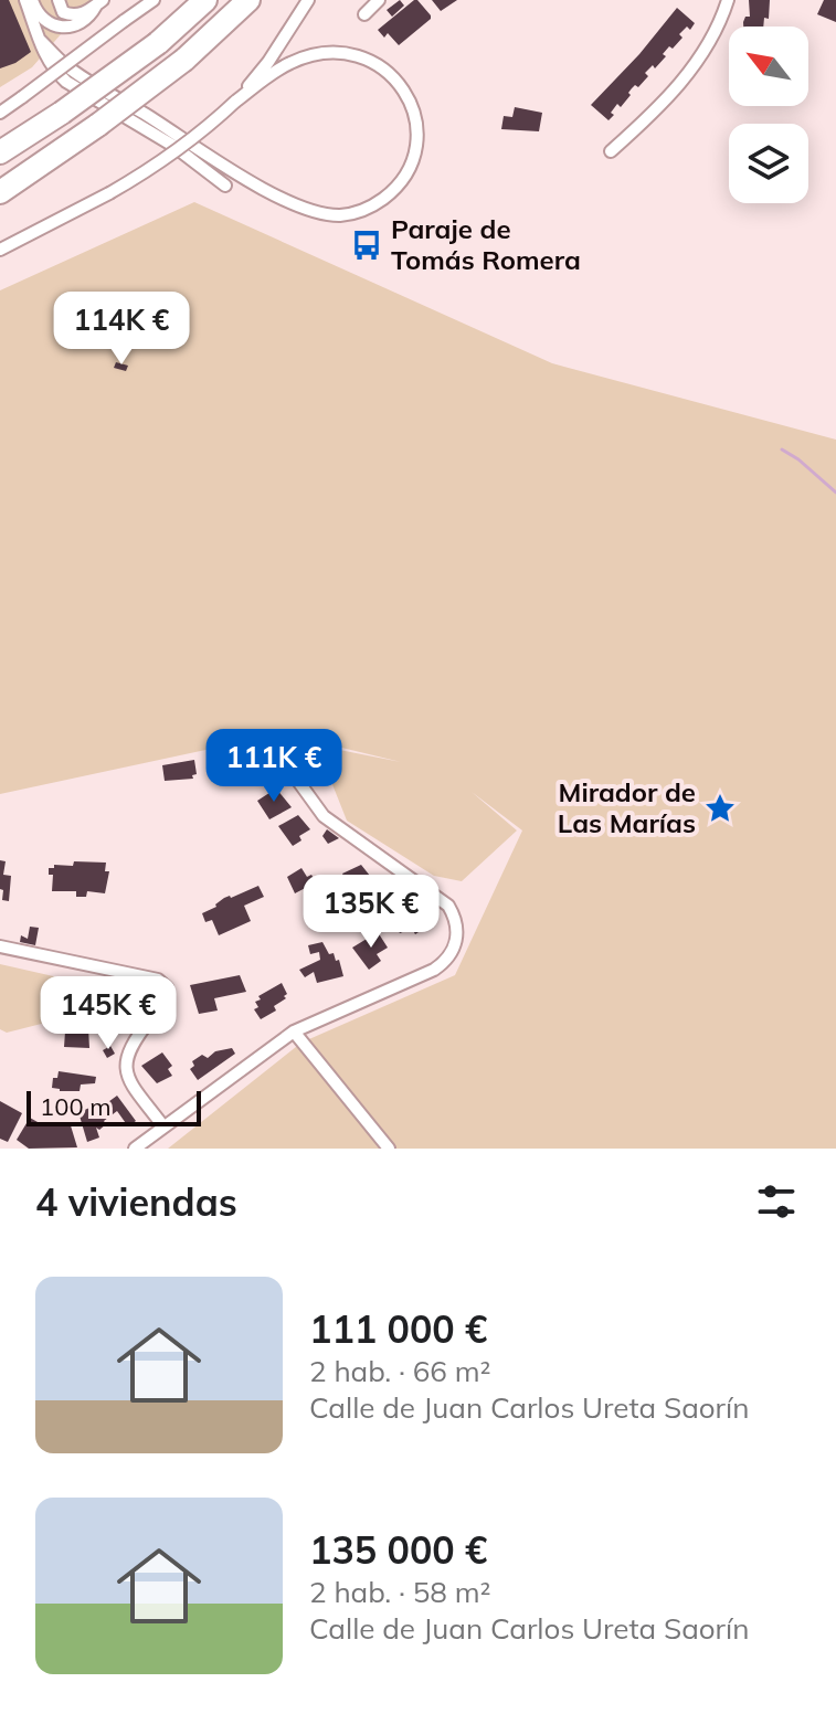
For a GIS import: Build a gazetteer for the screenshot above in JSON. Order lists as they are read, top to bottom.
{
  "places": {
    "bus stop": ["Paraje de Tomás Romera"],
    "place": ["Mirador de Las Marías"]
  },
  "scale_bar": "100 m",
  "north": "top left",
  "page": {
    "price": [
      "114K €",
      "111K €",
      "135K €",
      "145K €"
    ],
    "scale": "100 m",
    "heading": "4 viviendas",
    "list": [
      {
        "name": "111 000 €",
        "note": "2 hab. · 66 m² · Calle de Juan Carlos Ureta Saorín"
      },
      {
        "name": "135 000 €",
        "note": "2 hab. · 58 m² · Calle de Juan Carlos Ureta Saorín"
      }
    ]
  }
}
